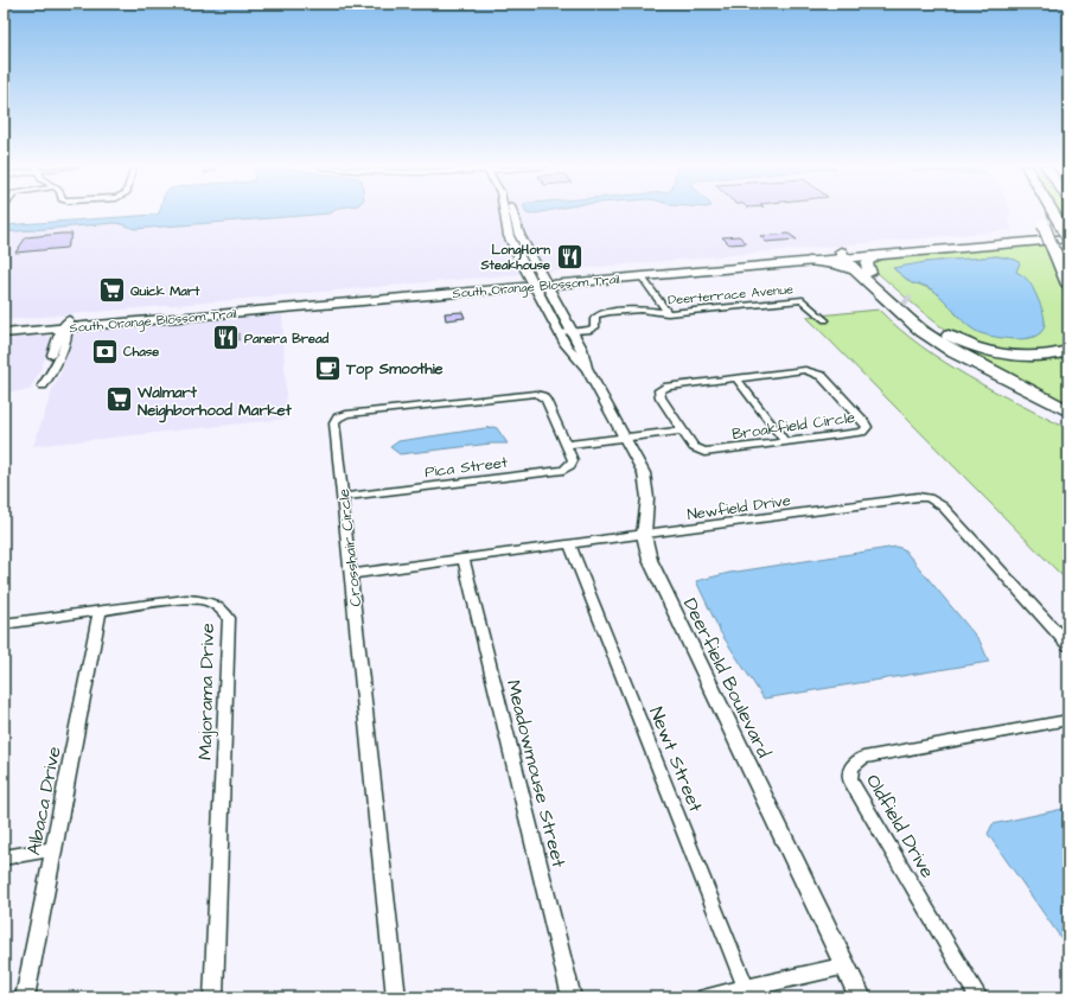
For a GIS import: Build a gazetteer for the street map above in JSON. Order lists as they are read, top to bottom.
{
  "streets": {
    "main road": ["South Orange Blossom Trail"],
    "street": [
      "Deerterrace Avenue",
      "Broakfield Circle",
      "Pica Street",
      "Newfield Drive",
      "Crosshair Circle",
      "Deerfield Boulevard",
      "Majorama Drive",
      "Newt Street",
      "Meadowmouse Street",
      "Albaca Drive",
      "Oldfield Drive"
    ]
  },
  "crossings": [
    ["South Orange Blossom Trail", "Deerfield Boulevard"],
    ["Deerterrace Avenue", "Deerfield Boulevard"],
    ["Pica Street", "Crosshair Circle"],
    ["Newfield Drive", "Crosshair Circle"],
    ["Newfield Drive", "Deerfield Boulevard"],
    ["Newfield Drive", "Newt Street"],
    ["Newfield Drive", "Meadowmouse Street"],
    ["Majorama Drive", "Albaca Drive"]
  ],
  "places": {
    "restaurant": ["LongHorn Steakhouse", "Panera Bread"],
    "supermarket": ["Quick Mart", "Walmart Neighborhood Market"],
    "bank": ["Chase"],
    "cafe": ["Top Smoothie"]
  }
}
